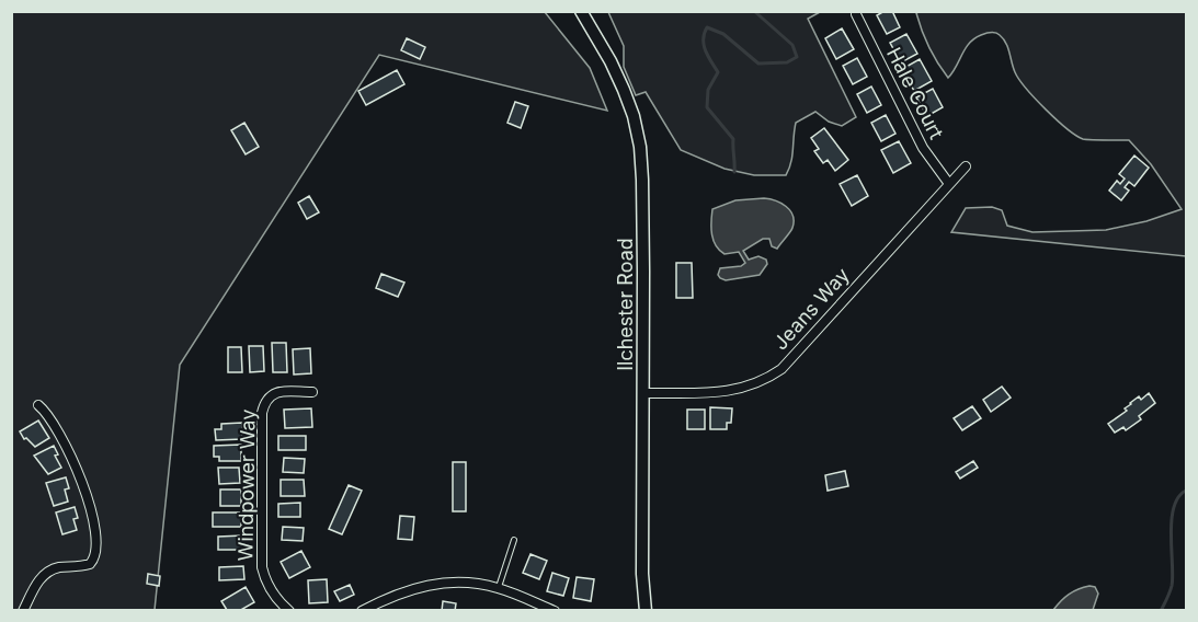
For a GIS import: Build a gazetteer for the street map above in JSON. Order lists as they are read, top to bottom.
{
  "streets": {
    "street": [
      "Hale Court",
      "Ilchester Road",
      "Jeans Way",
      "Windpower Way"
    ]
  },
  "crossings": [
    ["Hale Court", "Jeans Way"],
    ["Ilchester Road", "Jeans Way"]
  ]
}
